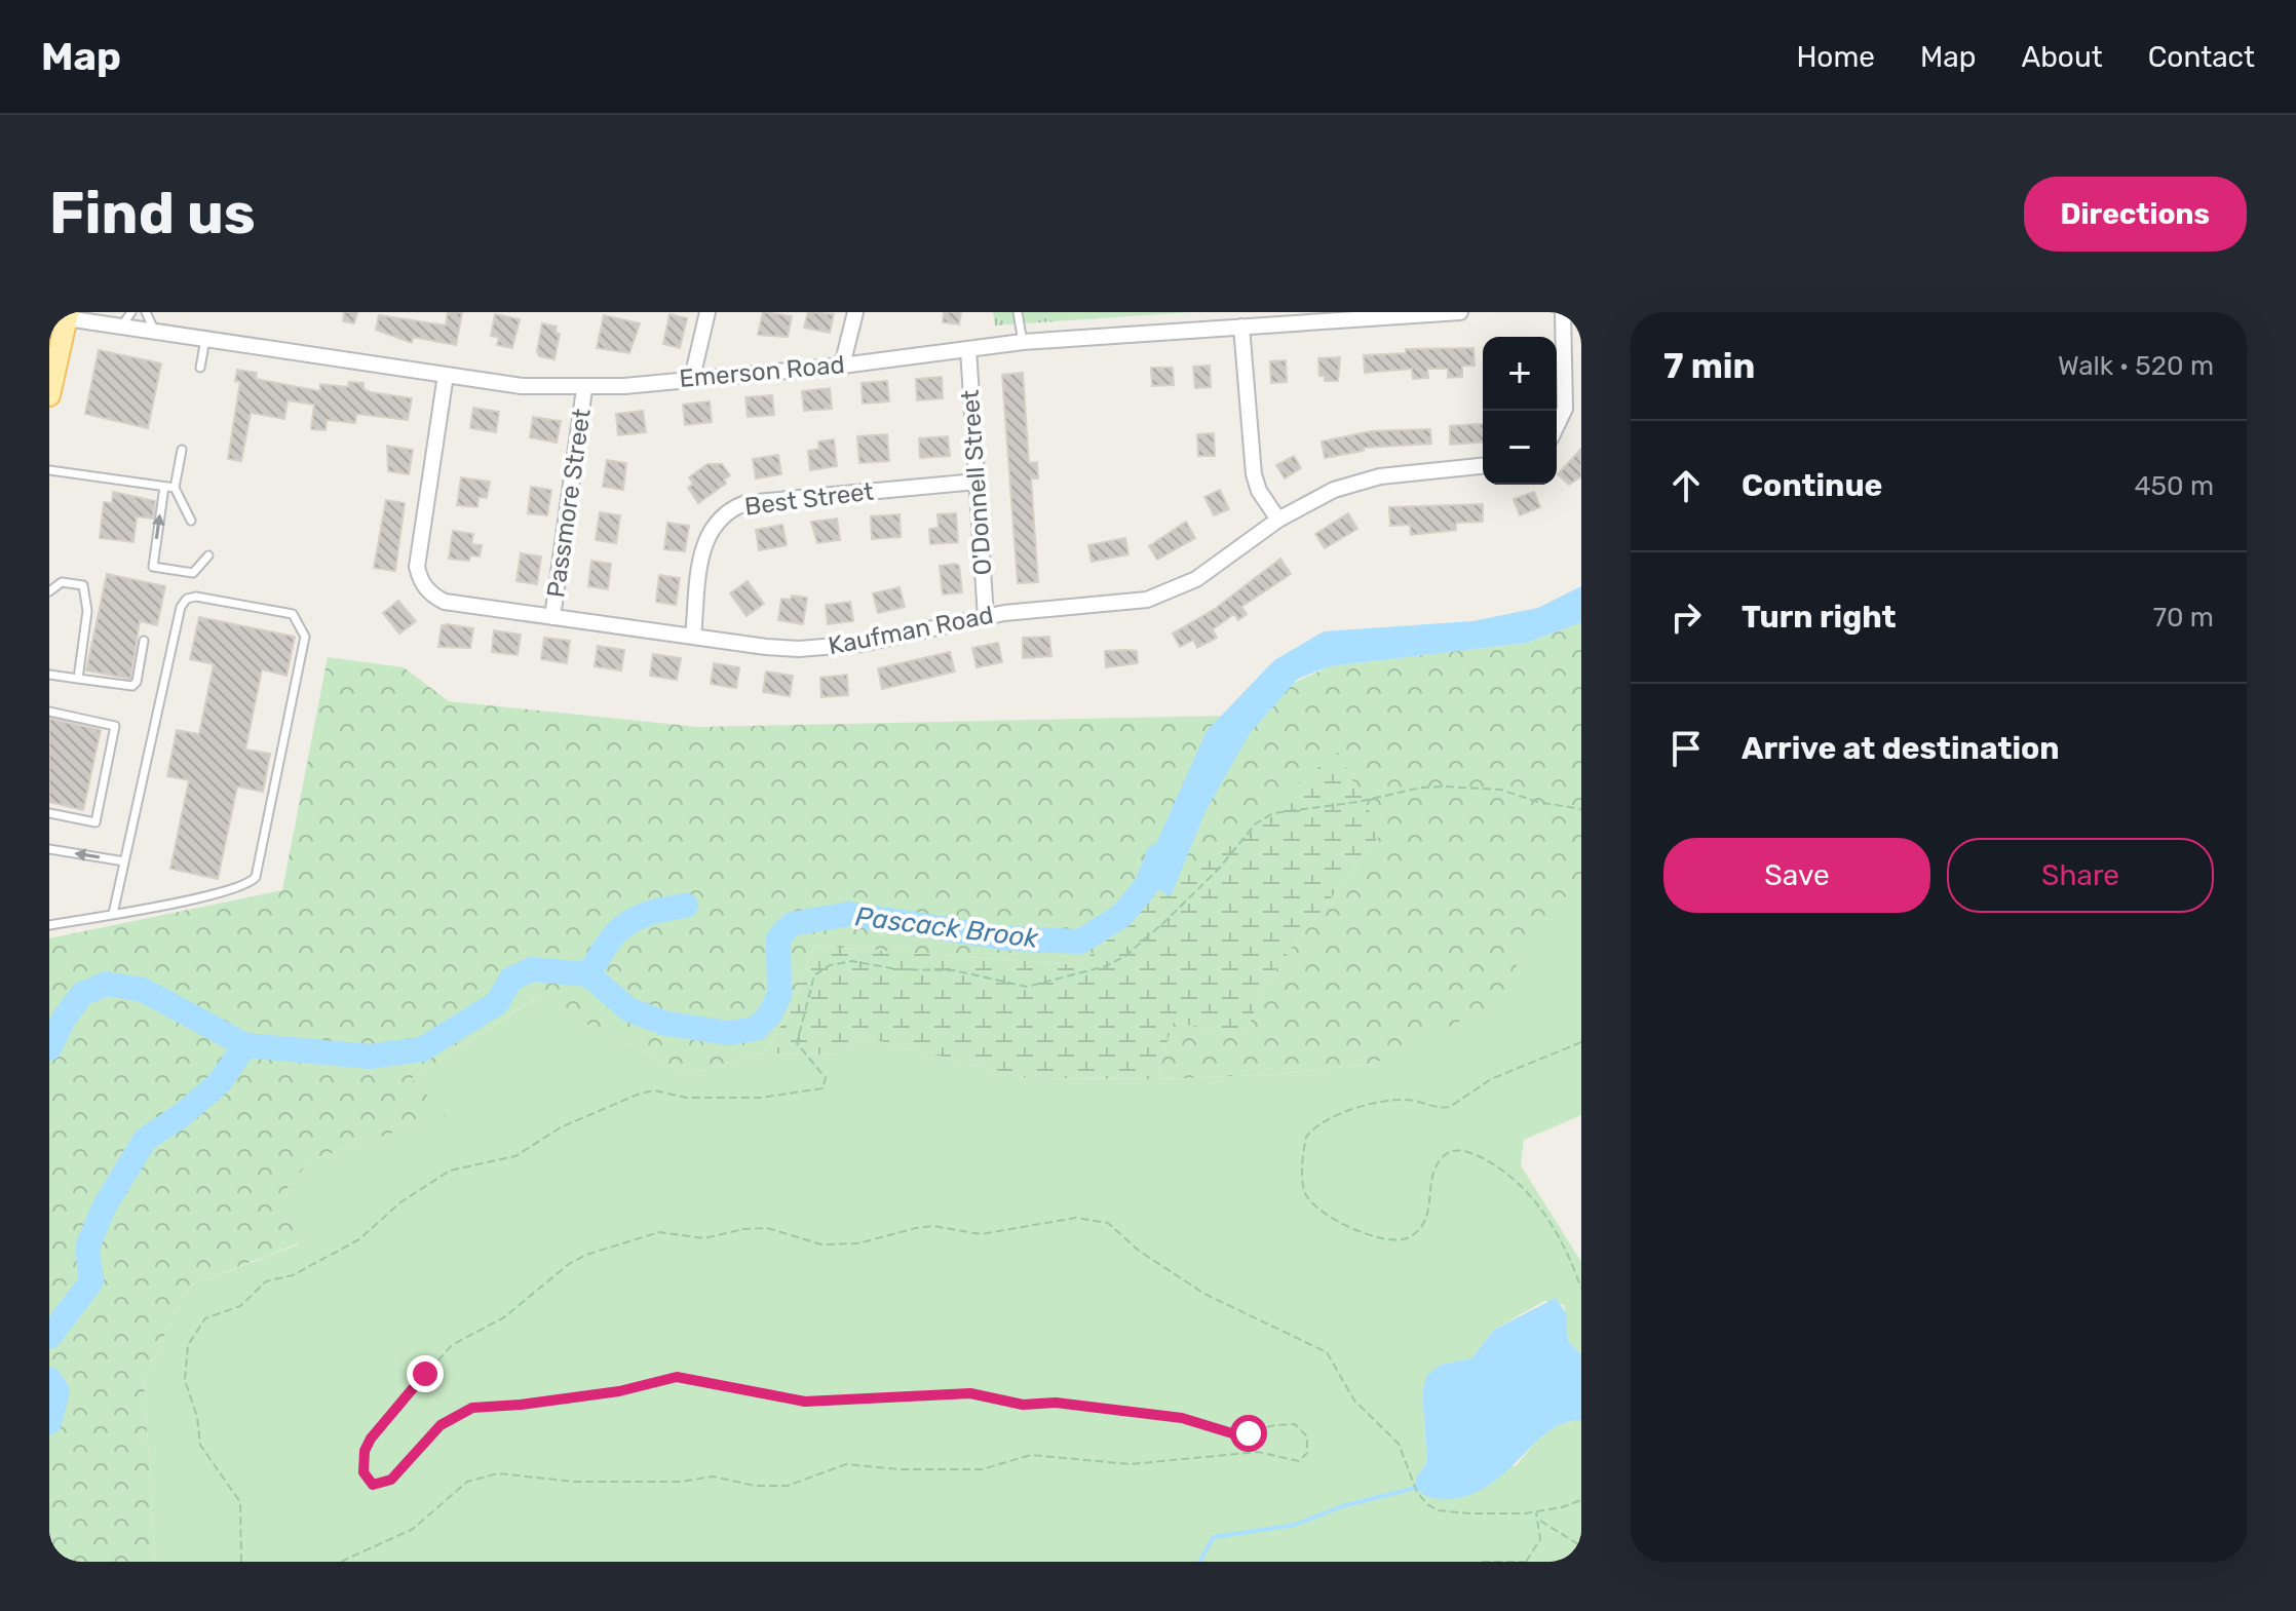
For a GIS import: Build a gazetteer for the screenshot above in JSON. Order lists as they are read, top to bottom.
{
  "streets": {
    "street": [
      "Emerson Road",
      "O'Donnell Street",
      "Best Street",
      "Passmore Street",
      "Kaufman Road"
    ]
  },
  "crossings": [
    ["Emerson Road", "O'Donnell Street"],
    ["Emerson Road", "Passmore Street"],
    ["Emerson Road", "Kaufman Road"],
    ["O'Donnell Street", "Best Street"],
    ["O'Donnell Street", "Kaufman Road"],
    ["Best Street", "Kaufman Road"],
    ["Passmore Street", "Kaufman Road"]
  ],
  "water": ["Pascack Brook"],
  "page": {
    "header": "Map",
    "nav": [
      "Home",
      "Map",
      "About",
      "Contact"
    ],
    "buttons": [
      "Directions",
      ["Save", "Share"]
    ],
    "title": "Find us",
    "heading": ["7 min", "Walk · 520 m"],
    "map_buttons": ["+", "−"],
    "list": [
      ["Continue", "450 m"],
      ["Turn right", "70 m"],
      "Arrive at destination"
    ]
  }
}
